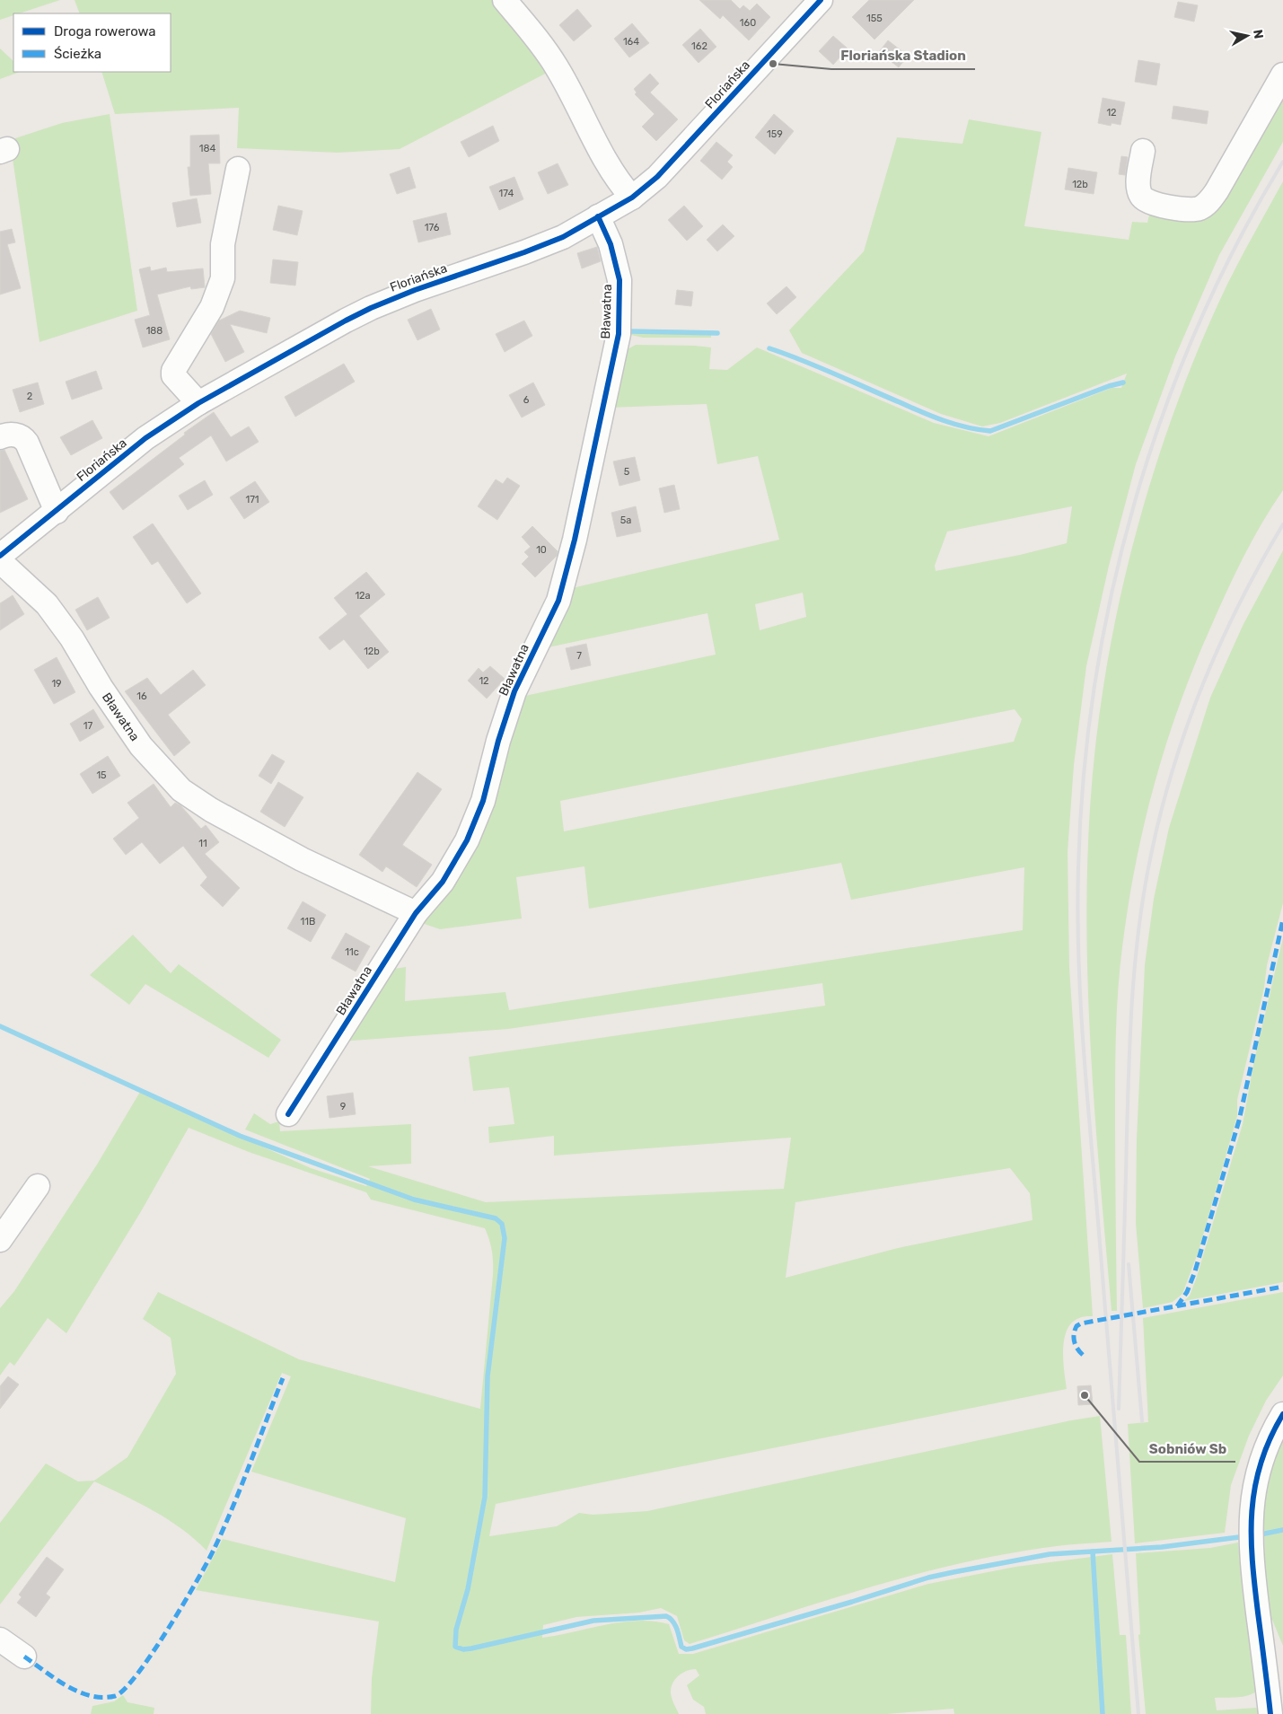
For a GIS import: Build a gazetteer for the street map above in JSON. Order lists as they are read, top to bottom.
{
  "streets": {
    "street": ["Floriańska", "Bławatna"]
  },
  "crossings": [
    ["Floriańska", "Bławatna"]
  ],
  "places": ["Floriańska Stadion", "Sobniów Sb"],
  "house_numbers": [
    "155",
    "160",
    "164",
    "162",
    "12",
    "159",
    "184",
    "12b",
    "174",
    "176",
    "188",
    "2",
    "6",
    "5",
    "171",
    "5a",
    "10",
    "12a",
    "12b",
    "7",
    "12",
    "19",
    "16",
    "17",
    "15",
    "11",
    "11B",
    "11c",
    "9"
  ],
  "legend": ["Droga rowerowa", "Ścieżka"],
  "north": "right"
}
